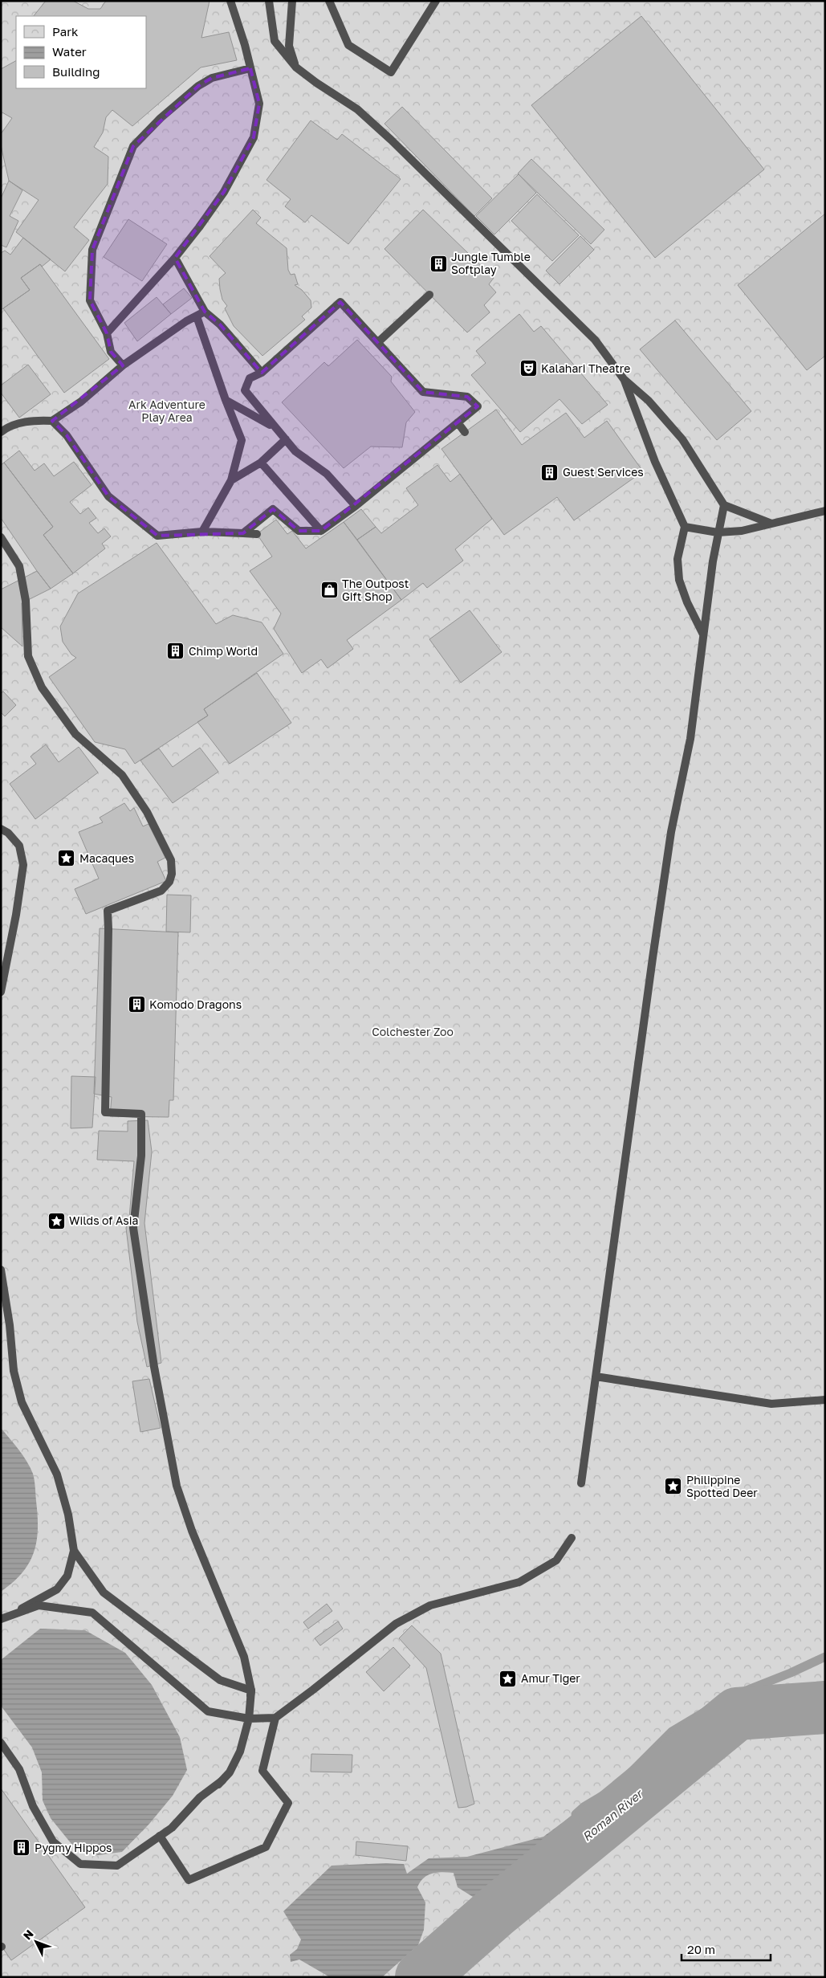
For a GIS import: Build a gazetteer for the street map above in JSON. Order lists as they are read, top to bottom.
{
  "water": ["Roman River"],
  "parks": ["Ark Adventure Play Area", "Colchester Zoo"],
  "places": {
    "building": [
      "Jungle Tumble Softplay",
      "Guest Services",
      "Chimp World",
      "Komodo Dragons",
      "Pygmy Hippos"
    ],
    "theatre": ["Kalahari Theatre"],
    "shop": ["The Outpost Gift Shop"],
    "place": [
      "Macaques",
      "Wilds of Asia",
      "Philippine Spotted Deer",
      "Amur Tiger"
    ]
  },
  "legend": ["Park", "Water", "Building"],
  "scale_bar": "20 m",
  "north": "top left"
}
